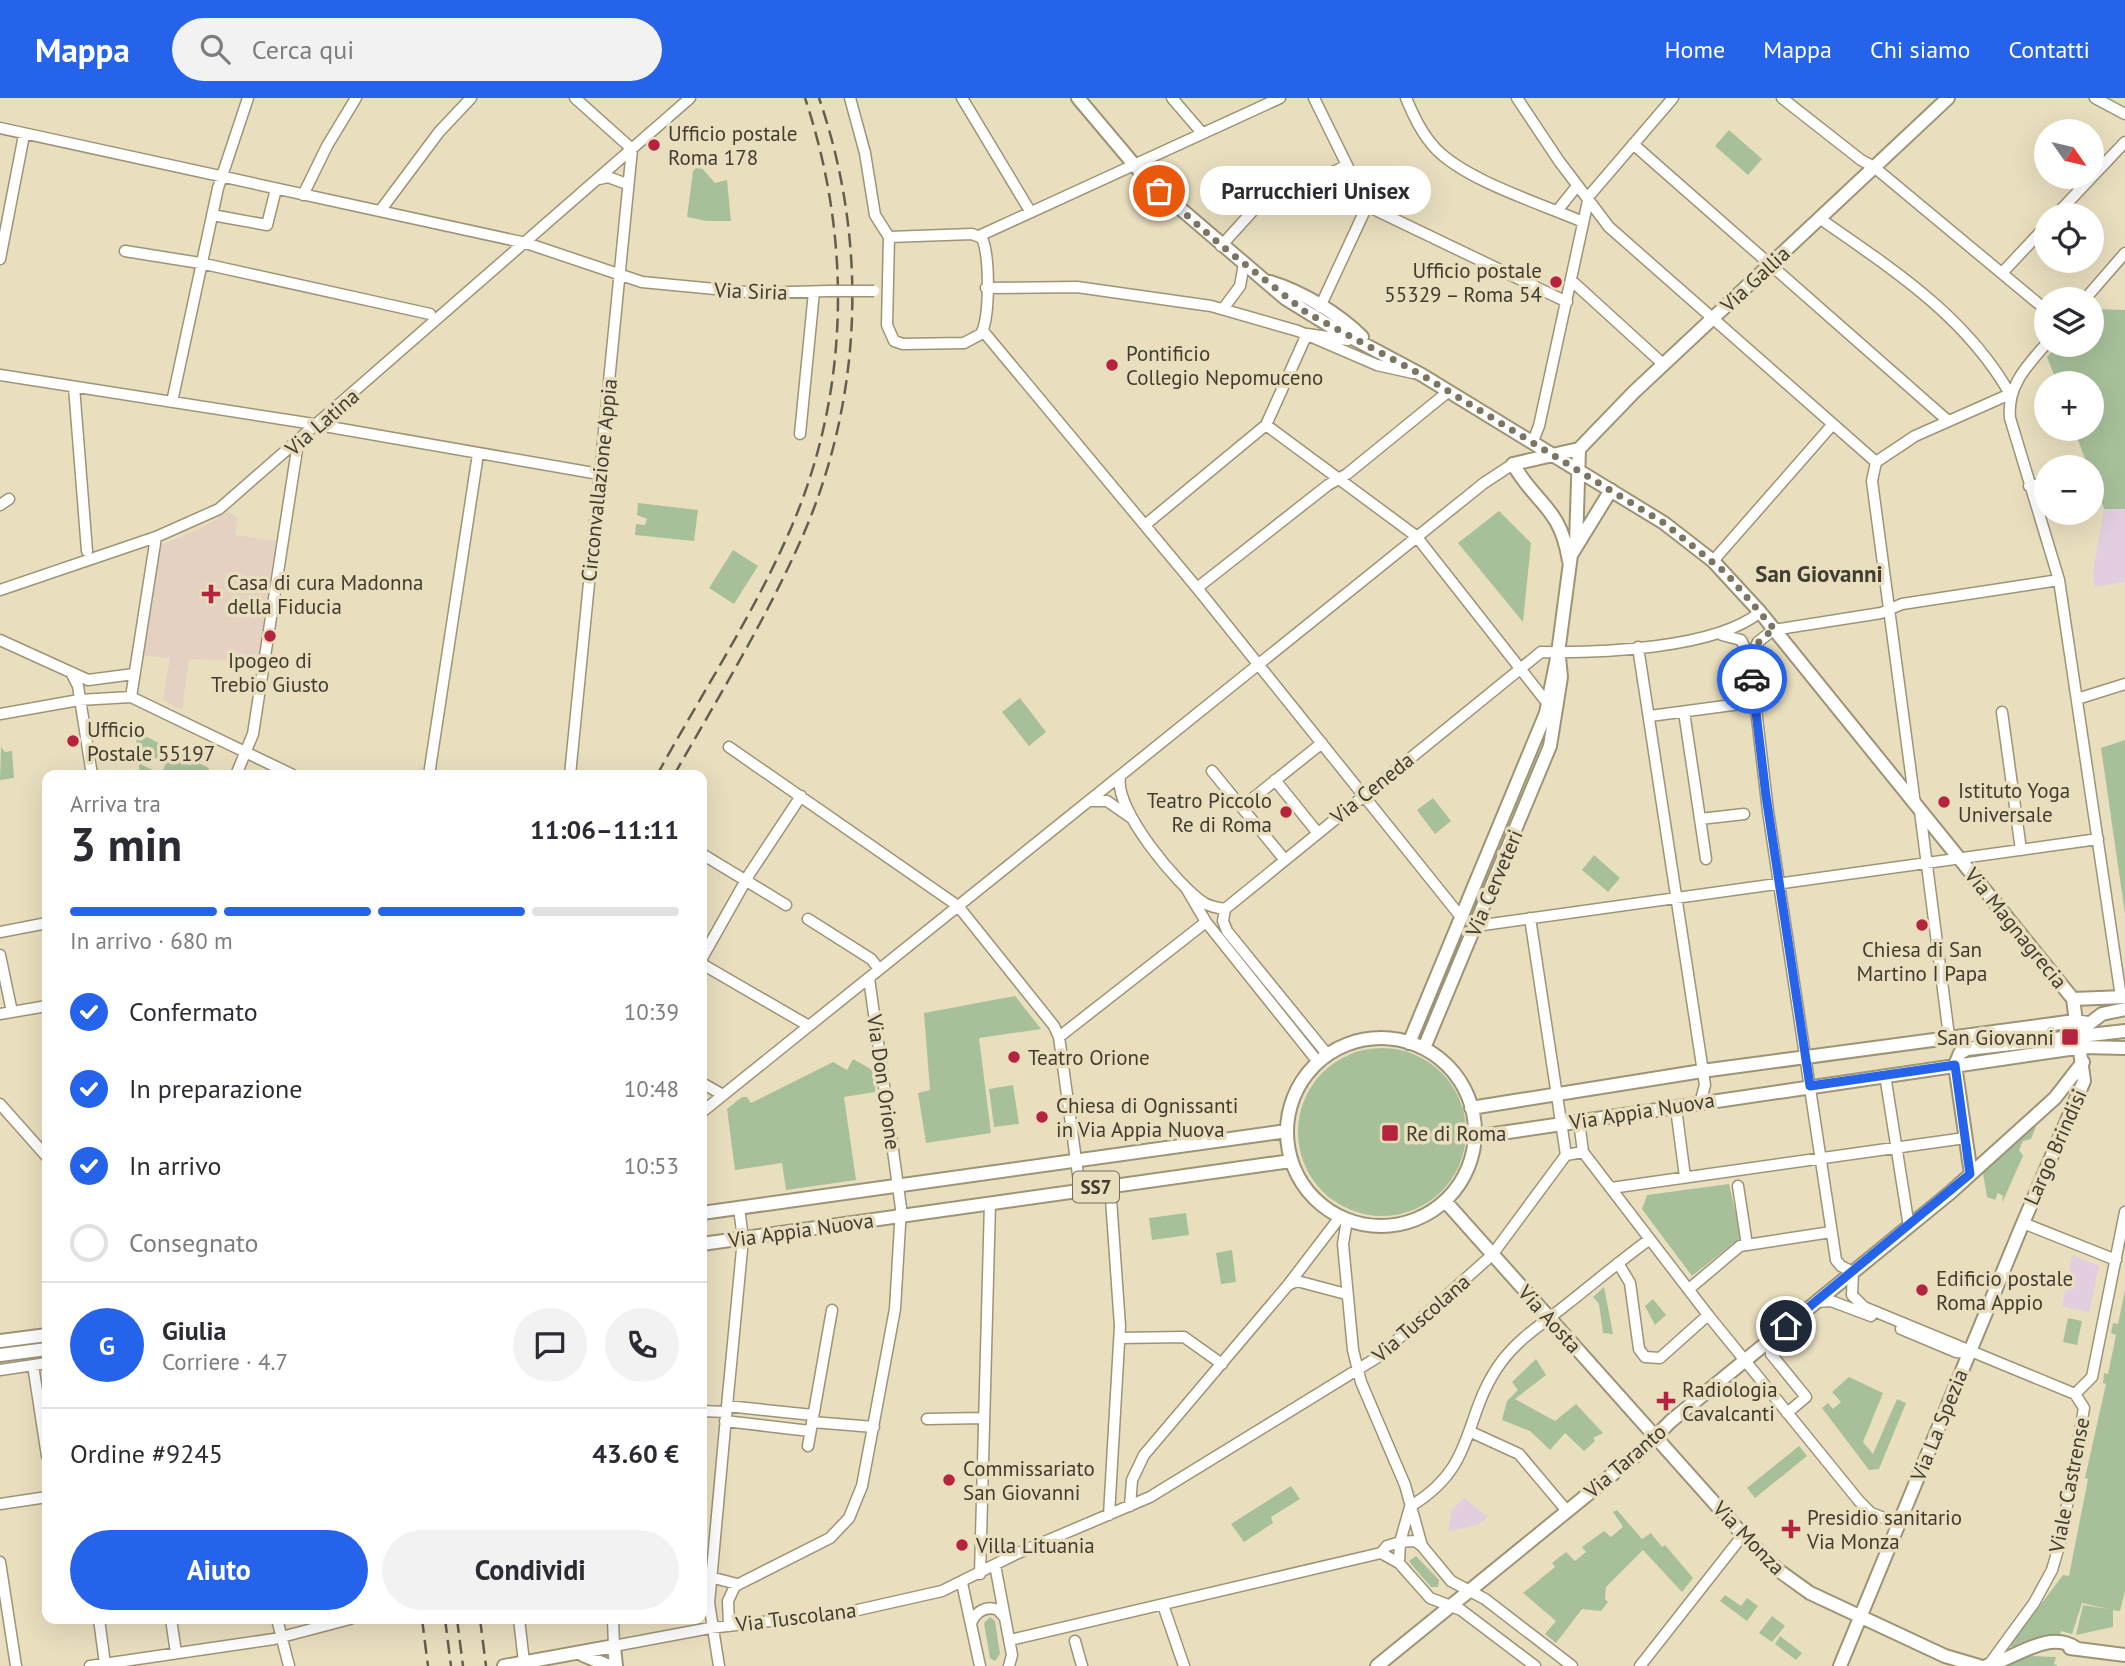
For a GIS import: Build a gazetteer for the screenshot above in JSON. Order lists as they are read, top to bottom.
{
  "streets": {
    "main road": [
      "Via Gallia",
      "Via Cerveteri",
      "Via Magnagrecia",
      "Via Appia Nuova",
      "Largo Brindisi",
      "SS7",
      "Via Tuscolana",
      "Via Aosta",
      "Via La Spezia",
      "Via Taranto",
      "Via Monza"
    ],
    "street": [
      "Via Siria",
      "Via Latina",
      "Circonvallazione Appia",
      "Via Ceneda",
      "Via Don Orione",
      "Viale Castrense"
    ]
  },
  "crossings": [
    ["Via Siria", "Via Latina"],
    ["Via Siria", "Circonvallazione Appia"],
    ["Via Latina", "Circonvallazione Appia"],
    ["Via Ceneda", "Via Cerveteri"],
    ["Via Cerveteri", "Via Appia Nuova"],
    ["Via Cerveteri", "Via Aosta"],
    ["Via Don Orione", "Via Appia Nuova"],
    ["Via Appia Nuova", "Via Aosta"],
    ["Largo Brindisi", "Via La Spezia"],
    ["Largo Brindisi", "Via Taranto"],
    ["Via Tuscolana", "Via Aosta"],
    ["Via Aosta", "Via Taranto"],
    ["Via Aosta", "Via Monza"],
    ["Via La Spezia", "Via Monza"],
    ["Via Taranto", "Via Monza"]
  ],
  "districts": ["San Giovanni"],
  "places": {
    "other": [
      "Ufficio postale Roma 178",
      "Parrucchieri Unisex",
      "Ufficio postale 55329 – Roma 54",
      "Pontificio Collegio Nepomuceno",
      "Ipogeo di Trebio Giusto",
      "Ufficio Postale 55197",
      "Istituto Yoga Universale",
      "Teatro Piccolo Re di Roma",
      "Chiesa di San Martino I Papa",
      "Teatro Orione",
      "Chiesa di Ognissanti in Via Appia Nuova",
      "Edificio postale Roma Appio",
      "Commissariato San Giovanni",
      "Villa Lituania"
    ],
    "health": ["Casa di cura Madonna della Fiducia", "Radiologia Cavalcanti", "Presidio sanitario Via Monza"],
    "transit": ["San Giovanni", "Re di Roma"]
  },
  "north": "bottom right",
  "page": {
    "header": "Mappa",
    "search": "Cerca qui",
    "nav": [
      "Home",
      "Mappa",
      "Chi siamo",
      "Contatti"
    ],
    "map_buttons": ["+", "−"],
    "bubble": "Parrucchieri Unisex",
    "heading": ["3 min", "Arriva tra", "11:06–11:11"],
    "panel": [
      "Giulia",
      "Corriere · 4.7",
      "Ordine #9245",
      "43.60 €"
    ],
    "bar": "In arrivo · 680 m",
    "list": [
      ["Confermato", "10:39"],
      ["In preparazione", "10:48"],
      ["In arrivo", "10:53"],
      "Consegnato"
    ],
    "round": "G",
    "buttons": ["Aiuto", "Condividi"]
  }
}
